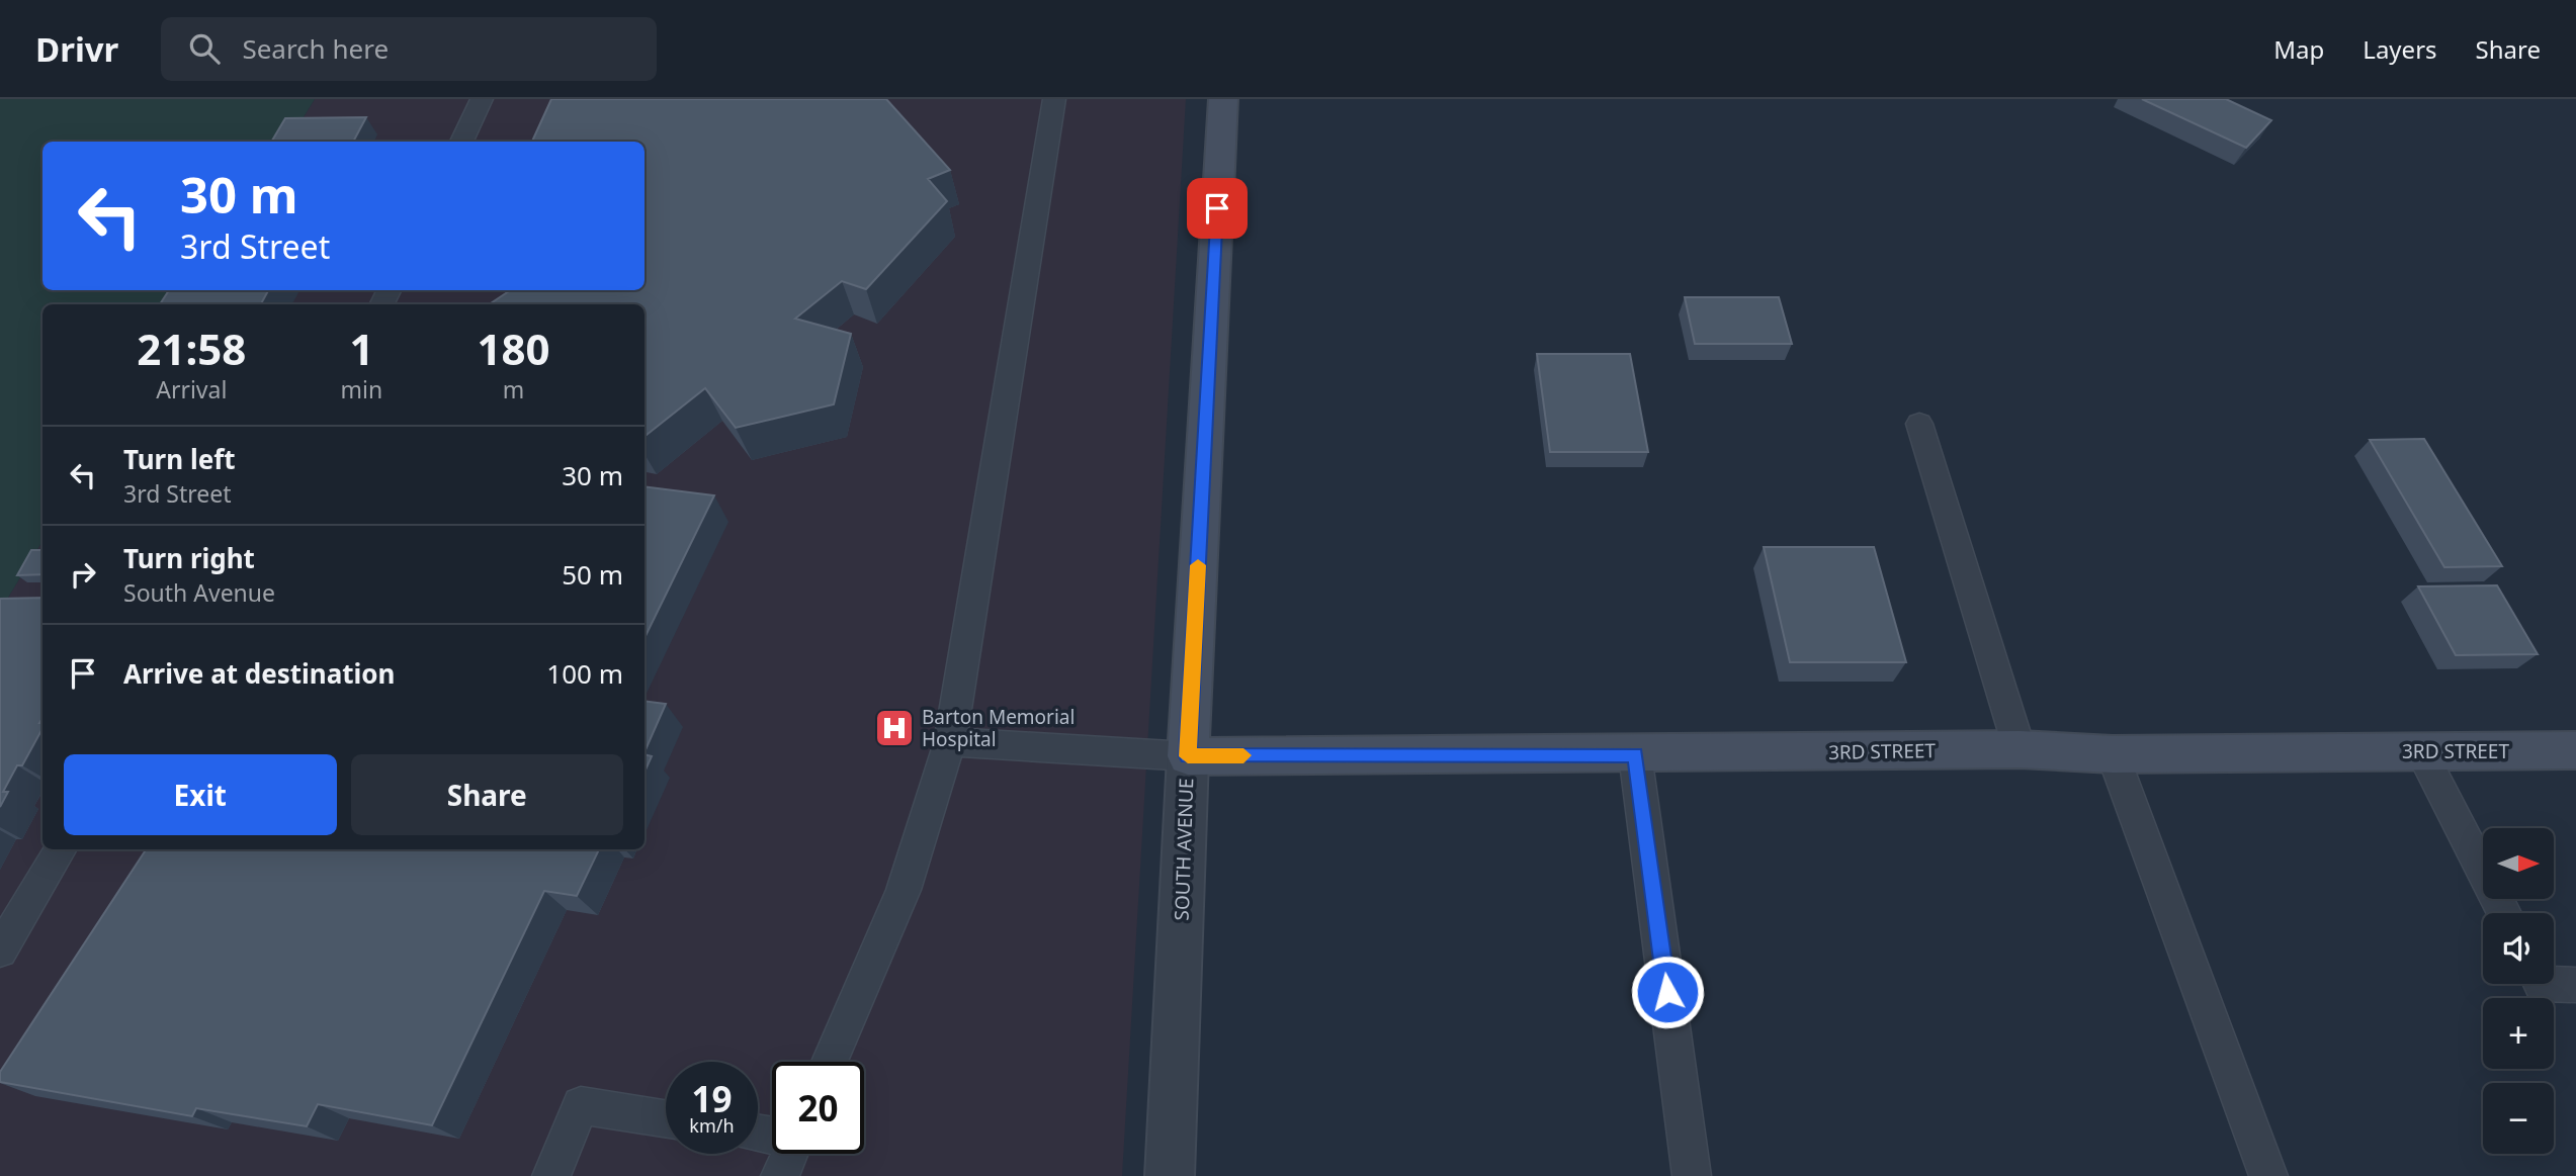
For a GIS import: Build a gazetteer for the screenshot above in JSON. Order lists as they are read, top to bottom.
{
  "streets": {
    "street": ["3RD STREET", "SOUTH AVENUE"]
  },
  "crossings": [
    ["3RD STREET", "SOUTH AVENUE"]
  ],
  "places": {
    "hospital": ["Barton Memorial Hospital"]
  },
  "north": "right",
  "page": {
    "header": "Drivr",
    "search": "Search here",
    "nav": ["Map", "Layers", "Share"],
    "turn": ["30 m", "3rd Street"],
    "eta": [
      "21:58",
      "Arrival",
      "1",
      "min",
      "180",
      "m"
    ],
    "list": [
      {
        "name": "Turn left",
        "note": "3rd Street",
        "value": "30 m"
      },
      {
        "name": "Turn right",
        "note": "South Avenue",
        "value": "50 m"
      },
      {
        "name": "Arrive at destination",
        "value": "100 m"
      }
    ],
    "buttons": ["Exit", "Share"],
    "map_buttons": ["+", "−"],
    "speed": "19 km/h",
    "limit": "20"
  }
}
